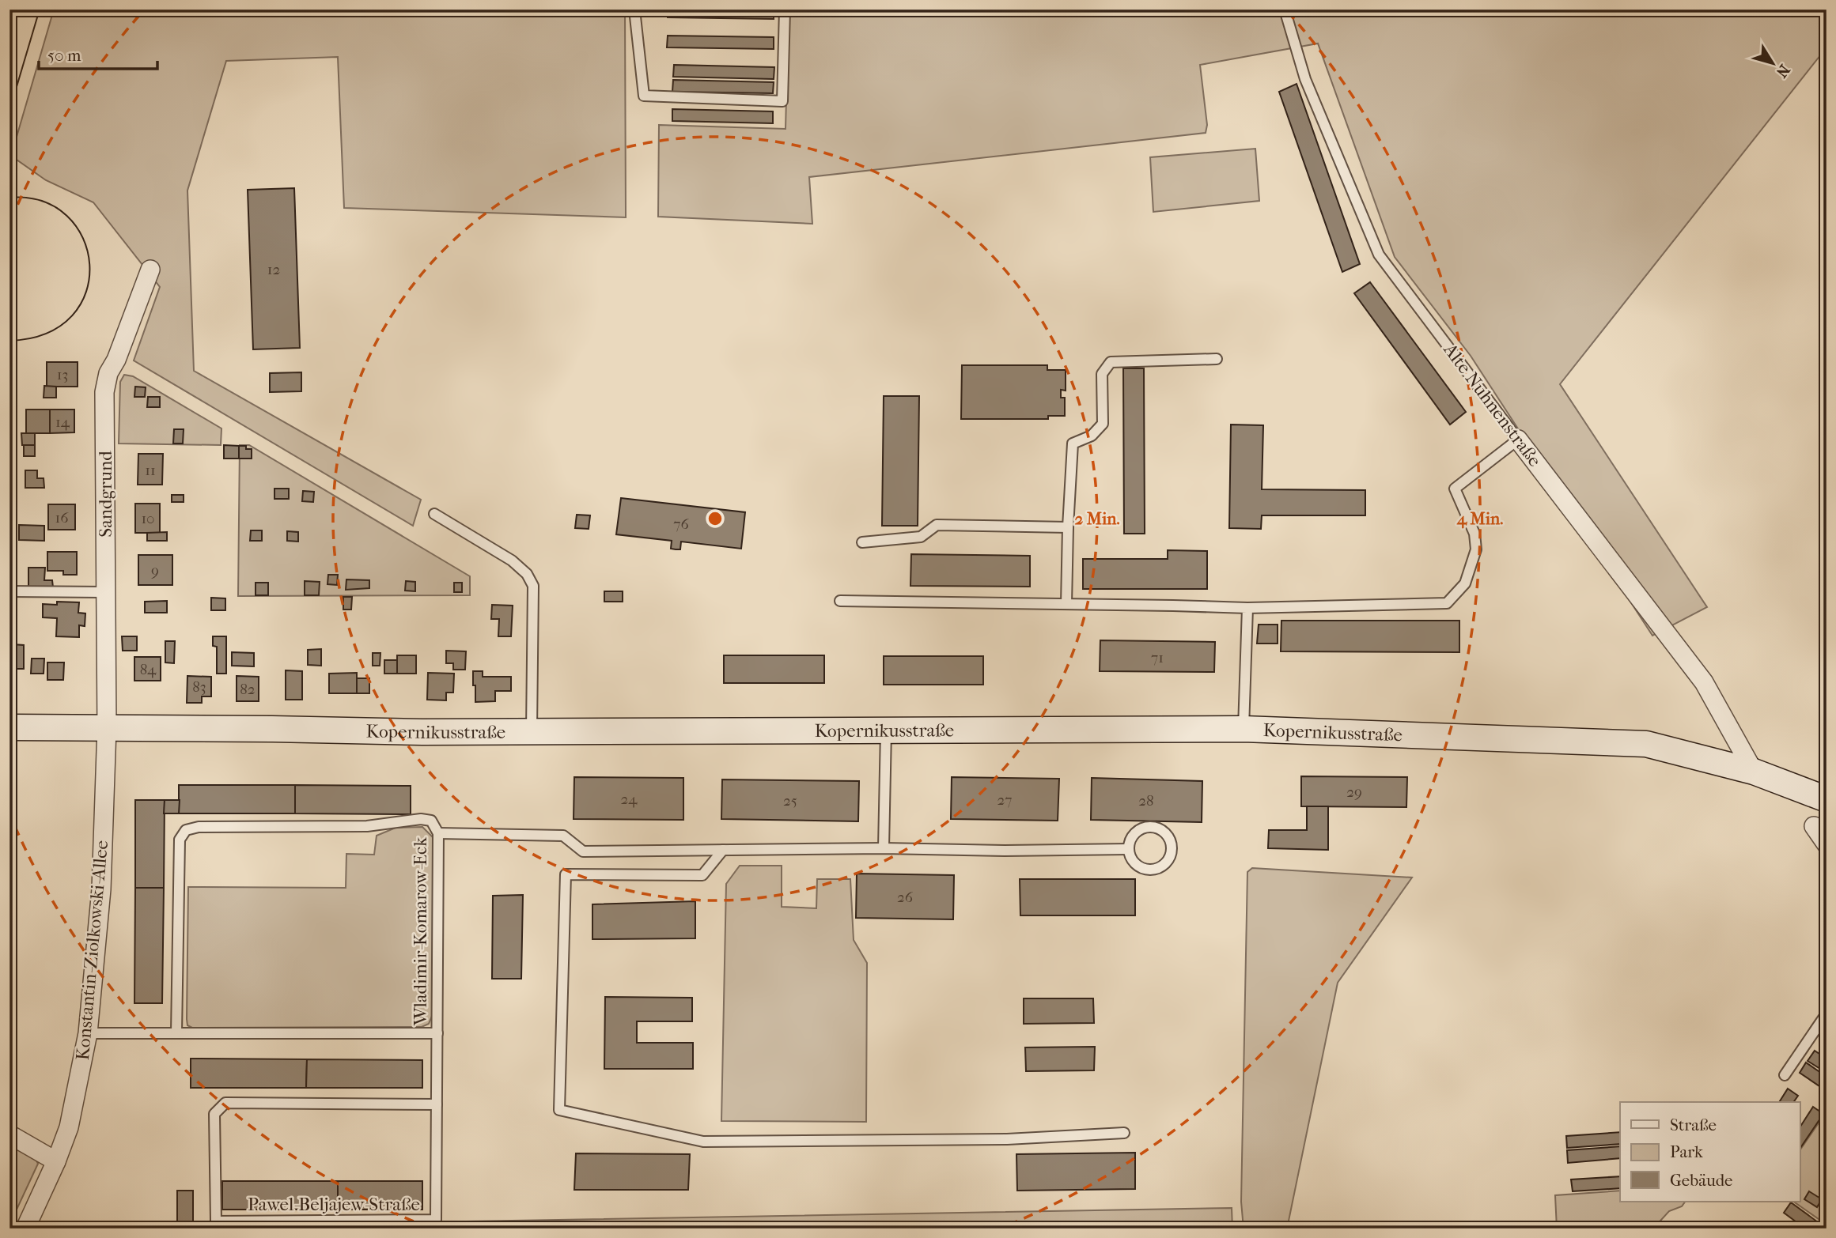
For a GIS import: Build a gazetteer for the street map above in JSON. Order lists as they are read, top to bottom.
{
  "streets": {
    "main road": ["Kopernikusstraße"],
    "street": ["Alte Nuhnenstraße", "Sandgrund", "Konstantin-Ziolkowski-Allee"],
    "lane": ["Wladimir-Komarow-Eck", "Pawel-Beljajew-Straße"]
  },
  "crossings": [
    ["Alte Nuhnenstraße", "Kopernikusstraße"],
    ["Sandgrund", "Kopernikusstraße"],
    ["Sandgrund", "Konstantin-Ziolkowski-Allee"],
    ["Kopernikusstraße", "Konstantin-Ziolkowski-Allee"],
    ["Wladimir-Komarow-Eck", "Konstantin-Ziolkowski-Allee"],
    ["Wladimir-Komarow-Eck", "Pawel-Beljajew-Straße"]
  ],
  "house_numbers": [
    "12",
    "13",
    "14",
    "11",
    "16",
    "10",
    "76",
    "9",
    "71",
    "84",
    "83",
    "82",
    "29",
    "24",
    "27",
    "25",
    "28",
    "26"
  ],
  "legend": ["Straße", "Park", "Gebäude"],
  "scale_bar": "50 m",
  "north": "bottom right",
  "rings": ["2 Min.", "4 Min."]
}
